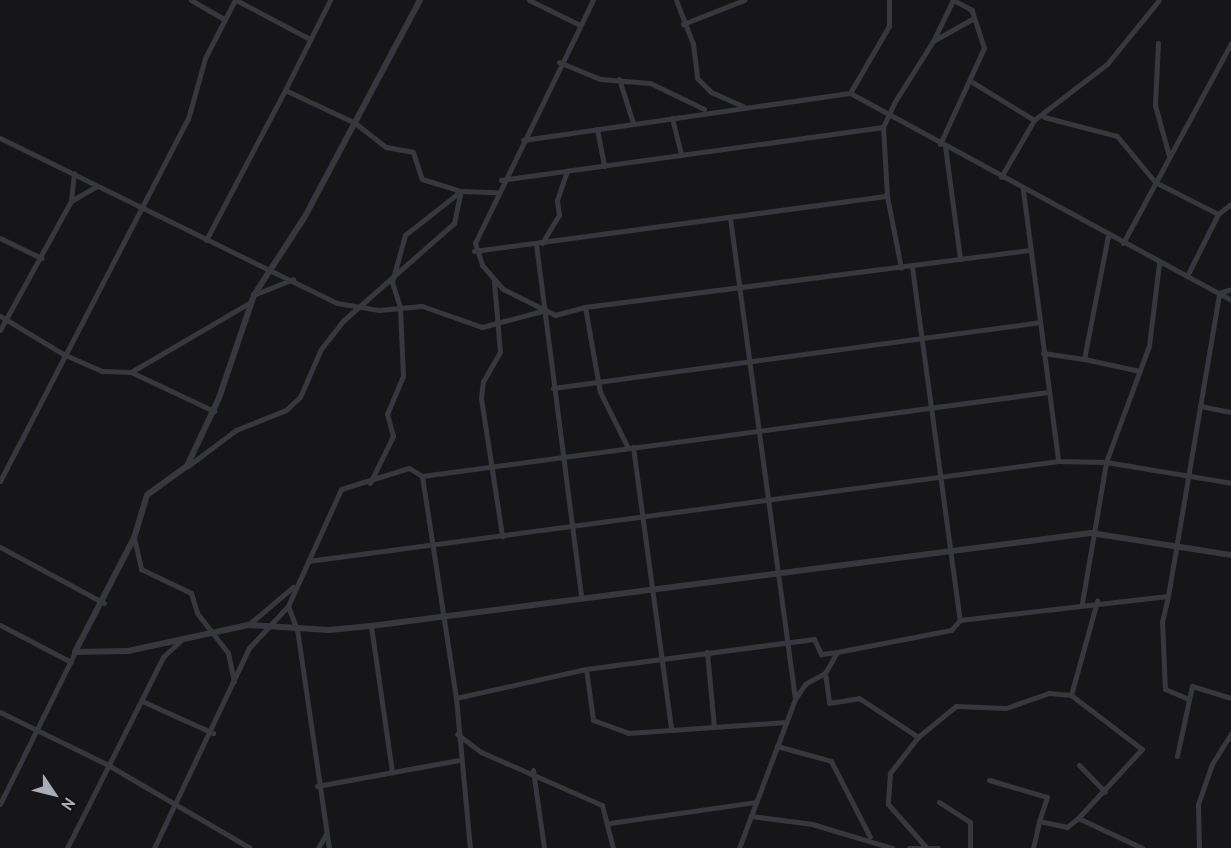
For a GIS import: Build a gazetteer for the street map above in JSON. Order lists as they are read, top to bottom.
{
  "north": "bottom right"
}
